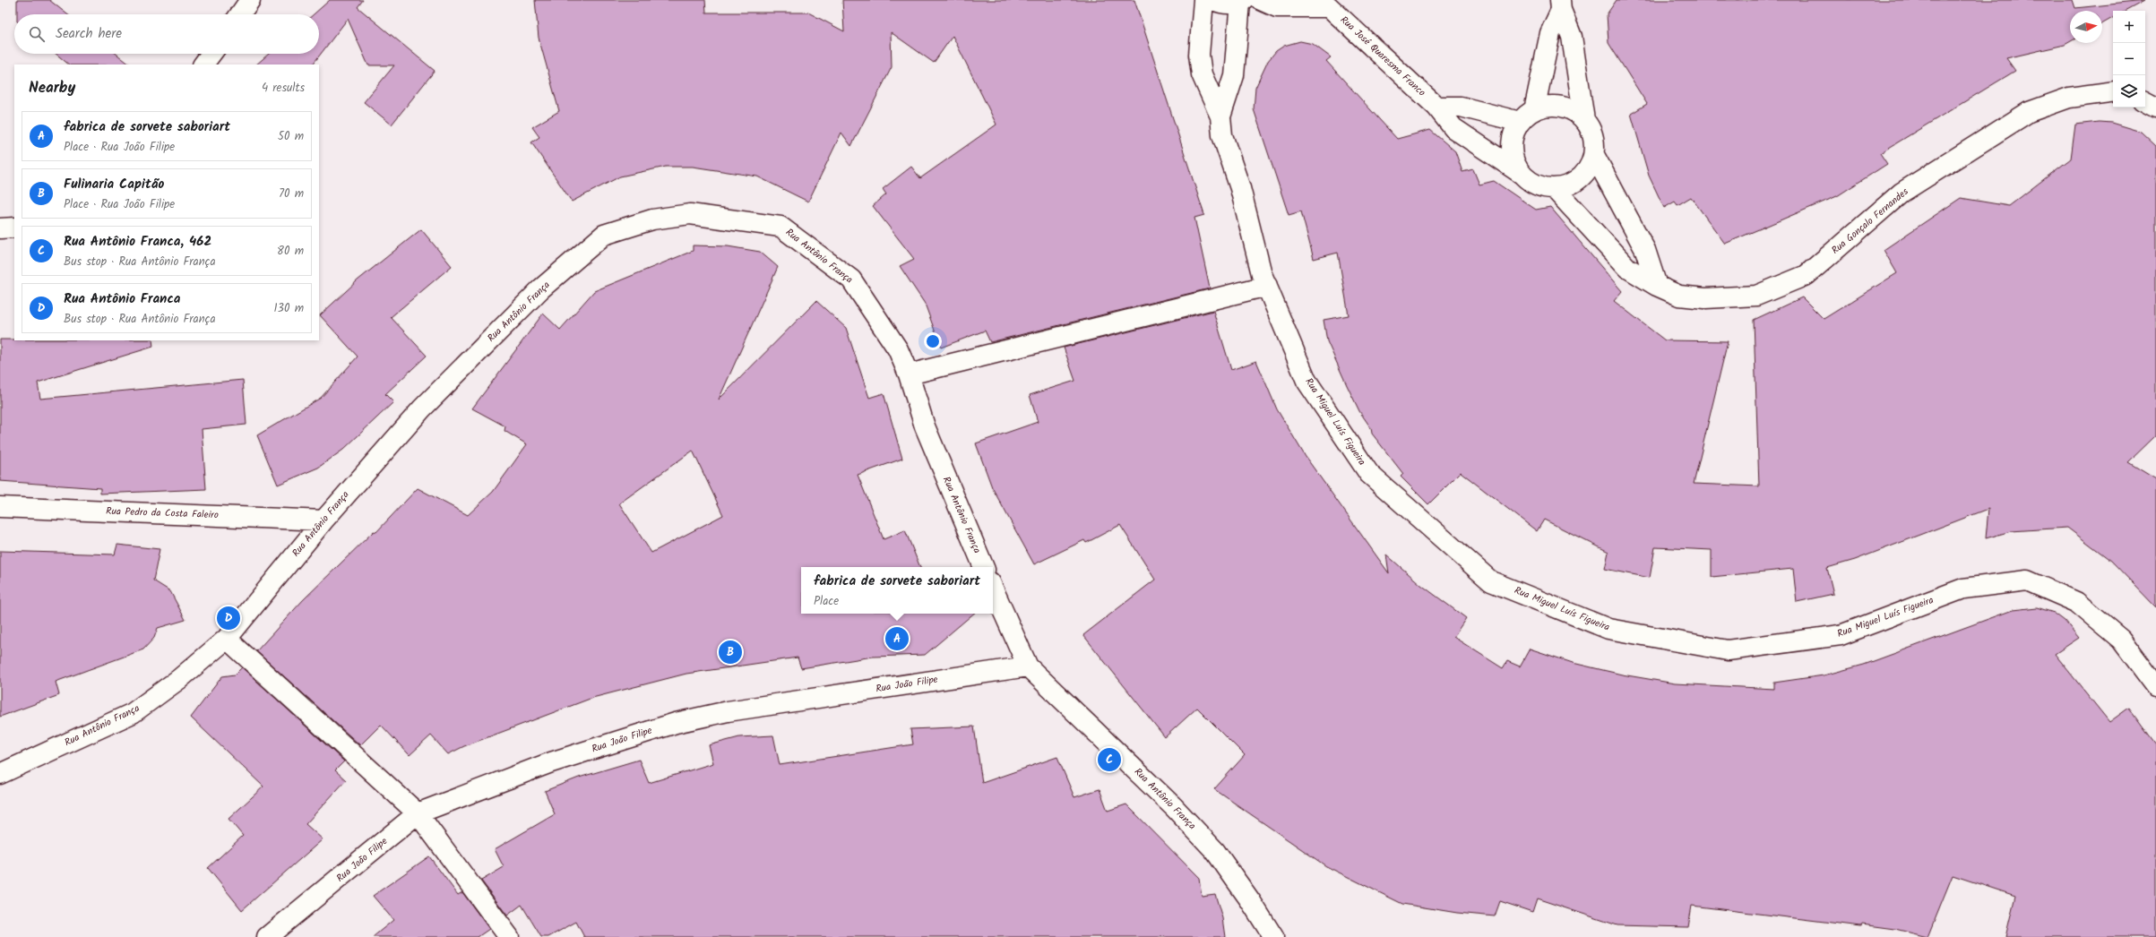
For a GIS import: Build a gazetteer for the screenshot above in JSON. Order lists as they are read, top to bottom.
{
  "streets": {
    "street": [
      "Rua José Quaresma Franco",
      "Rua Gonçalo Fernandes",
      "Rua Antônio França",
      "Rua Miguel Luís Figueira",
      "Rua Pedro da Costa Faleiro",
      "Rua João Filipe"
    ]
  },
  "crossings": [
    ["Rua José Quaresma Franco", "Rua Gonçalo Fernandes"],
    ["Rua Antônio França", "Rua Pedro da Costa Faleiro"],
    ["Rua Antônio França", "Rua João Filipe"]
  ],
  "north": "right",
  "page": {
    "map_buttons": ["+", "−"],
    "search": "Search here",
    "heading": ["Nearby", "4 results"],
    "list": [
      {
        "mark": "A",
        "name": "fabrica de sorvete saboriart",
        "note": "Place · Rua João Filipe",
        "value": "50 m"
      },
      {
        "mark": "B",
        "name": "Fulinaria Capitão",
        "note": "Place · Rua João Filipe",
        "value": "70 m"
      },
      {
        "mark": "C",
        "name": "Rua Antônio Franca, 462",
        "note": "Bus stop · Rua Antônio França",
        "value": "80 m"
      },
      {
        "mark": "D",
        "name": "Rua Antônio Franca",
        "note": "Bus stop · Rua Antônio França",
        "value": "130 m"
      }
    ],
    "popup": ["fabrica de sorvete saboriart", "Place"],
    "pins": [
      "D",
      "A",
      "B",
      "C"
    ]
  }
}
